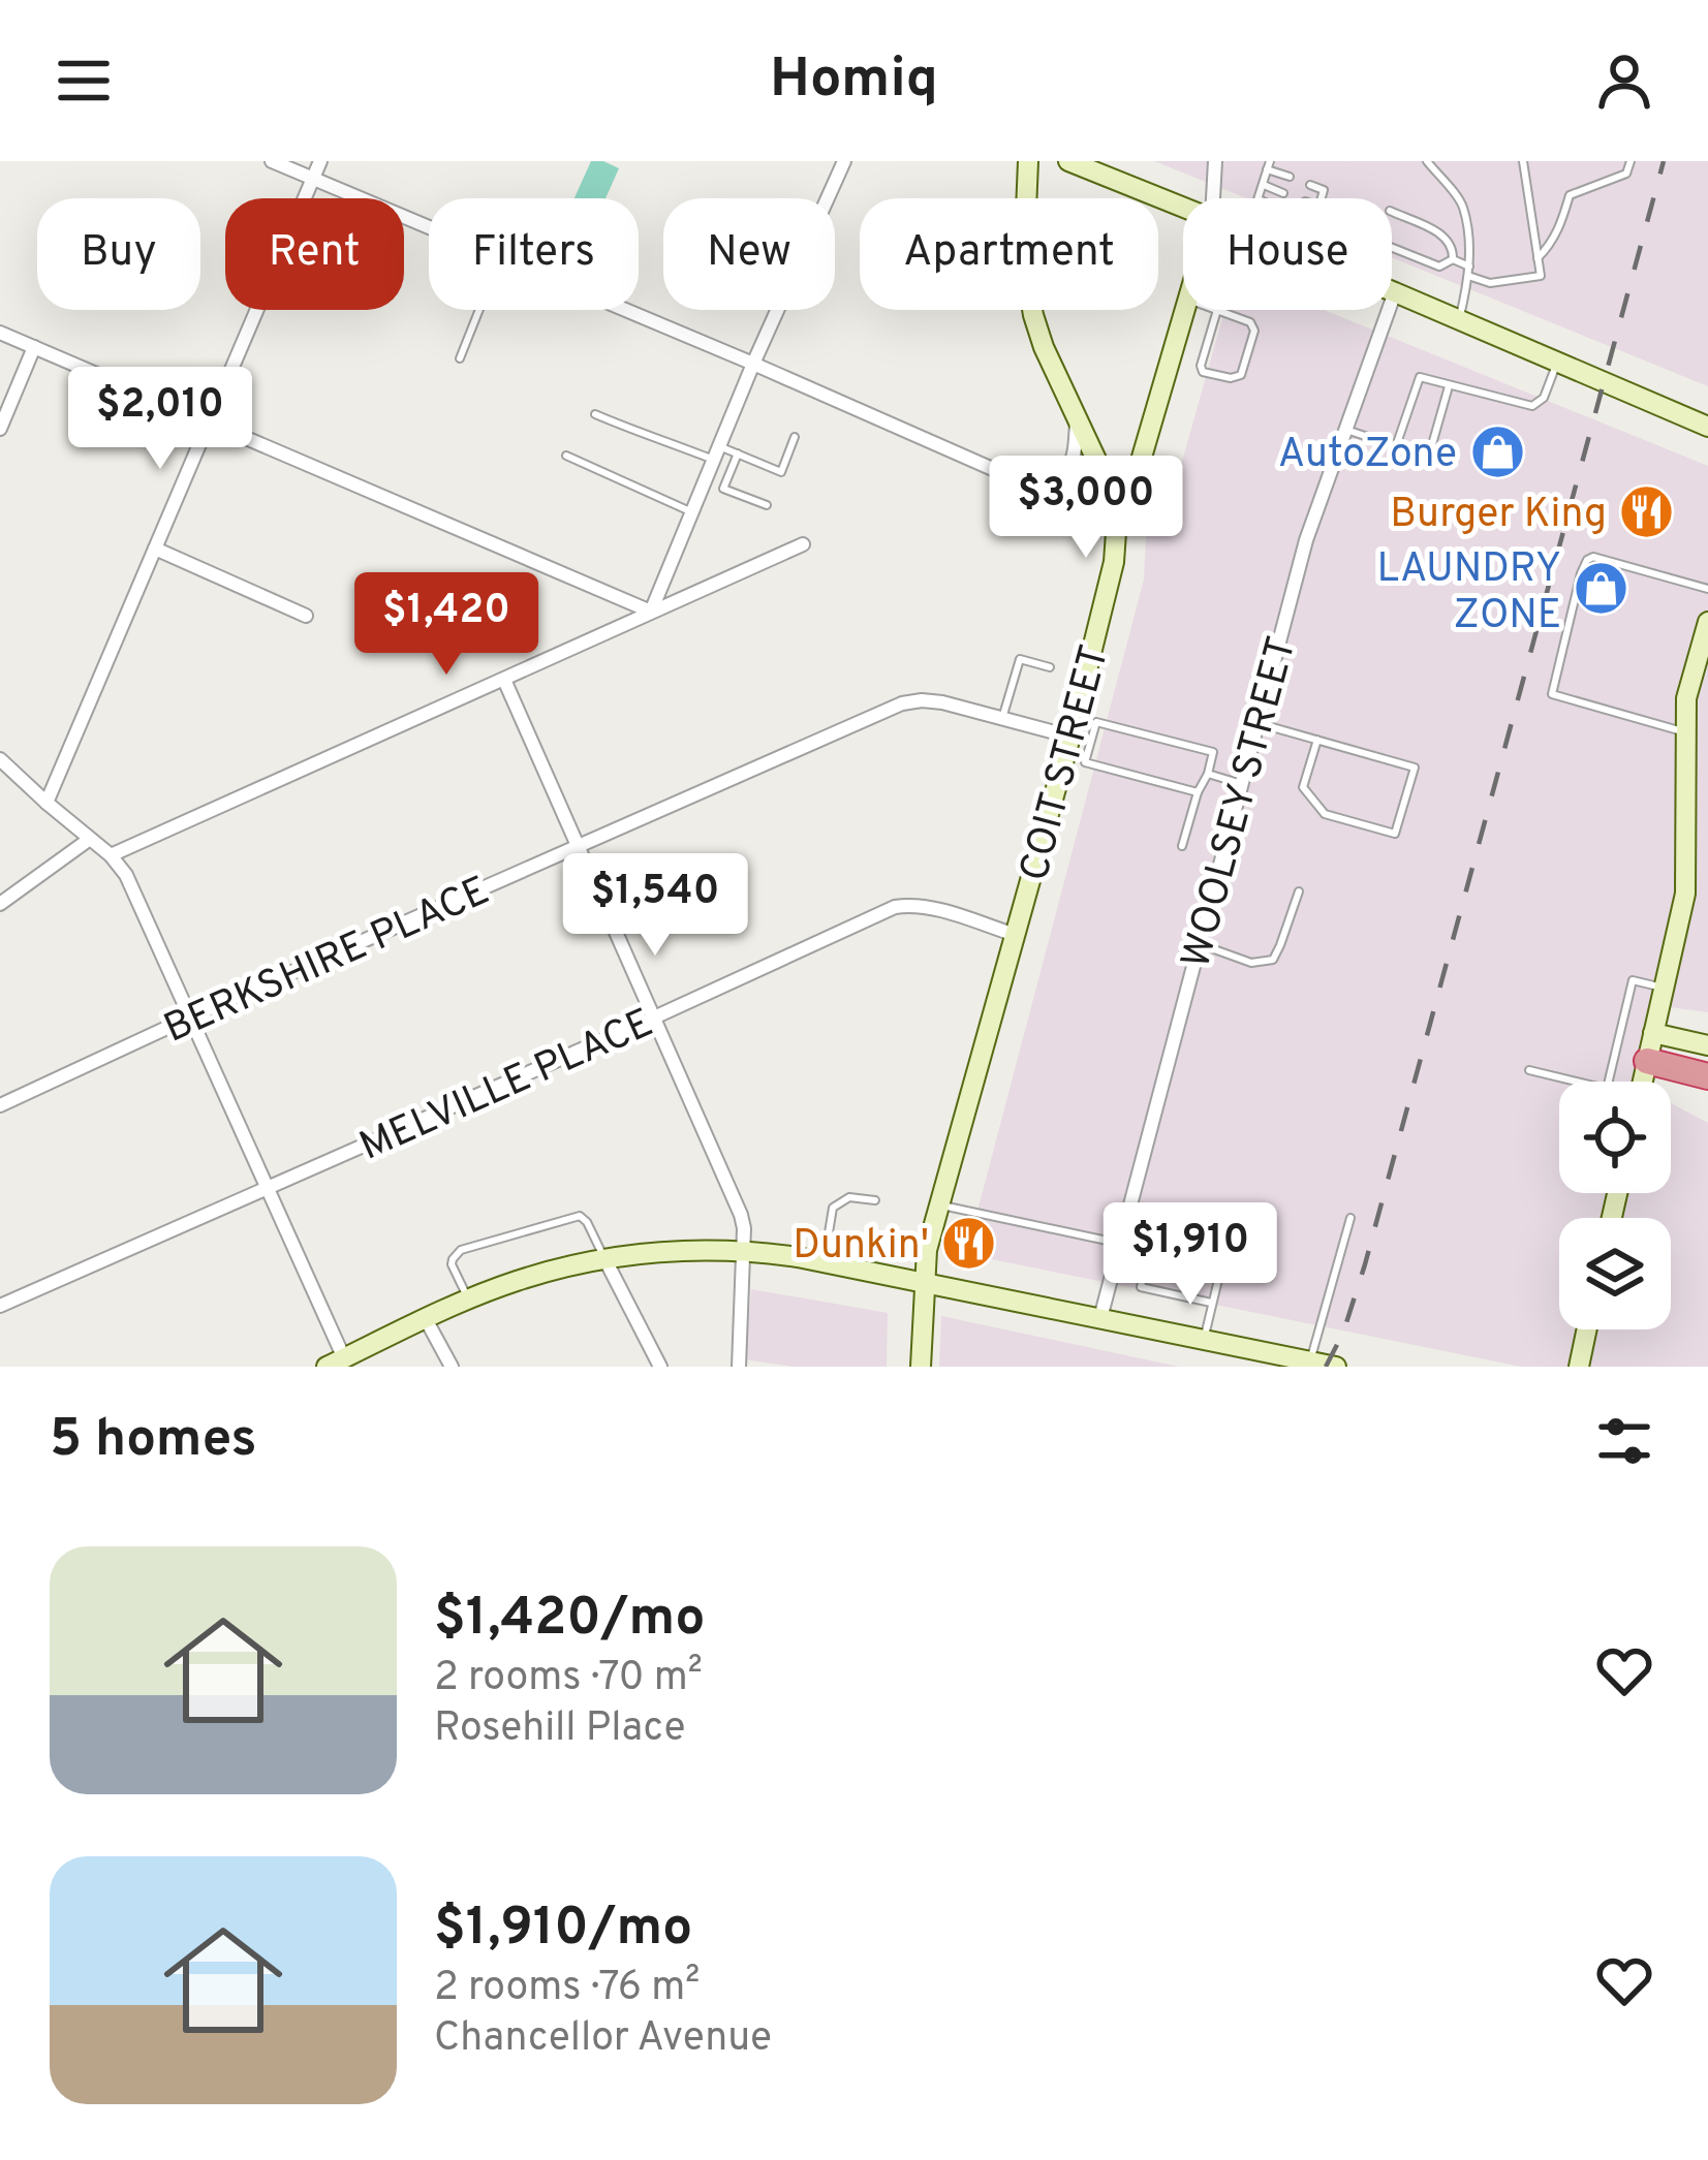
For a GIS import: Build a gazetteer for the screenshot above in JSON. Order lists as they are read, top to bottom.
{
  "streets": {
    "main road": ["COIT STREET"],
    "street": ["WOOLSEY STREET", "BERKSHIRE PLACE", "MELVILLE PLACE"]
  },
  "crossings": [
    ["COIT STREET", "BERKSHIRE PLACE"],
    ["COIT STREET", "MELVILLE PLACE"]
  ],
  "places": {
    "shop": ["AutoZone", "LAUNDRY ZONE"],
    "restaurant": ["Burger King", "Dunkin'"]
  },
  "page": {
    "header": "Homiq",
    "chip": [
      "Buy",
      "Rent",
      "Filters",
      "New",
      "Apartment",
      "House"
    ],
    "price": [
      "$2,010",
      "$3,000",
      "$1,420",
      "$1,540",
      "$1,910"
    ],
    "heading": "5 homes",
    "list": [
      {
        "name": "$1,420/mo",
        "note": "2 rooms · 70 m² · Rosehill Place"
      },
      {
        "name": "$1,910/mo",
        "note": "2 rooms · 76 m² · Chancellor Avenue"
      }
    ]
  }
}
